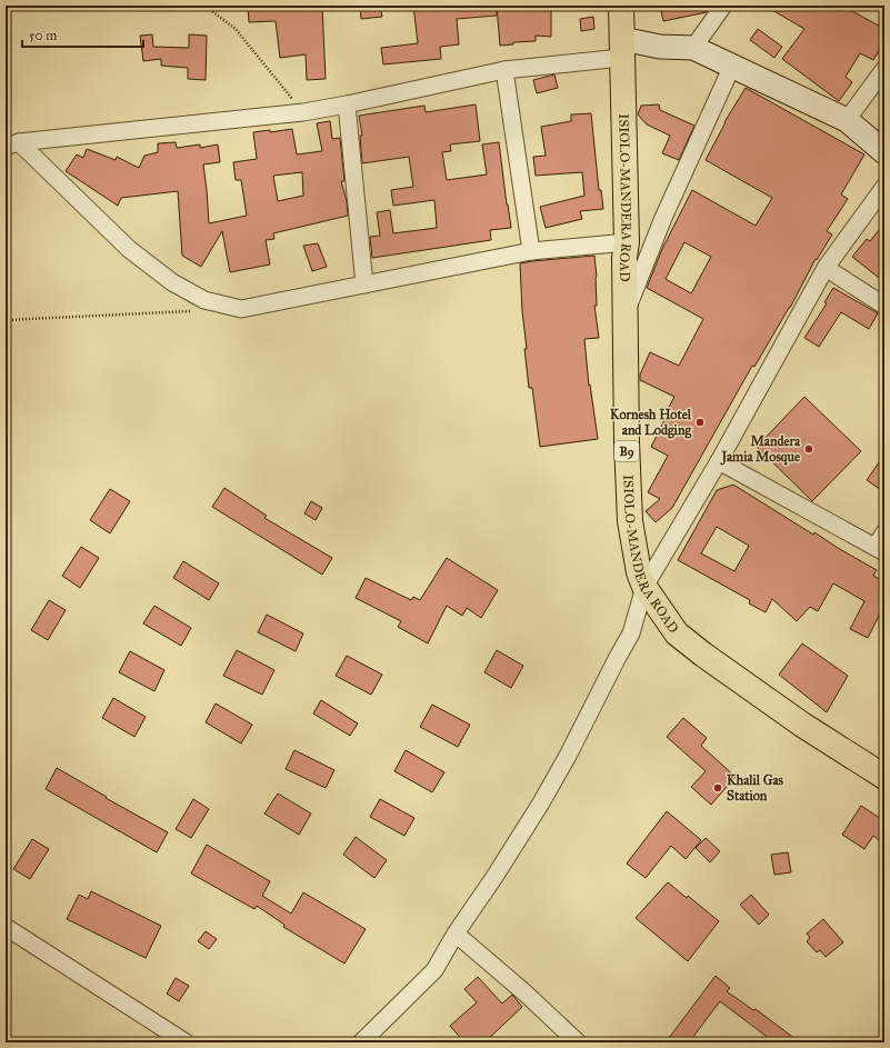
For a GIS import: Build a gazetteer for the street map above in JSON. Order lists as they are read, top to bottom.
{
  "streets": {
    "highway": ["ISIOLO-MANDERA ROAD", "B9"]
  },
  "places": ["Kornesh Hotel and Lodging", "Mandera Jamia Mosque", "Khalil Gas Station"],
  "scale_bar": "50 m"
}
